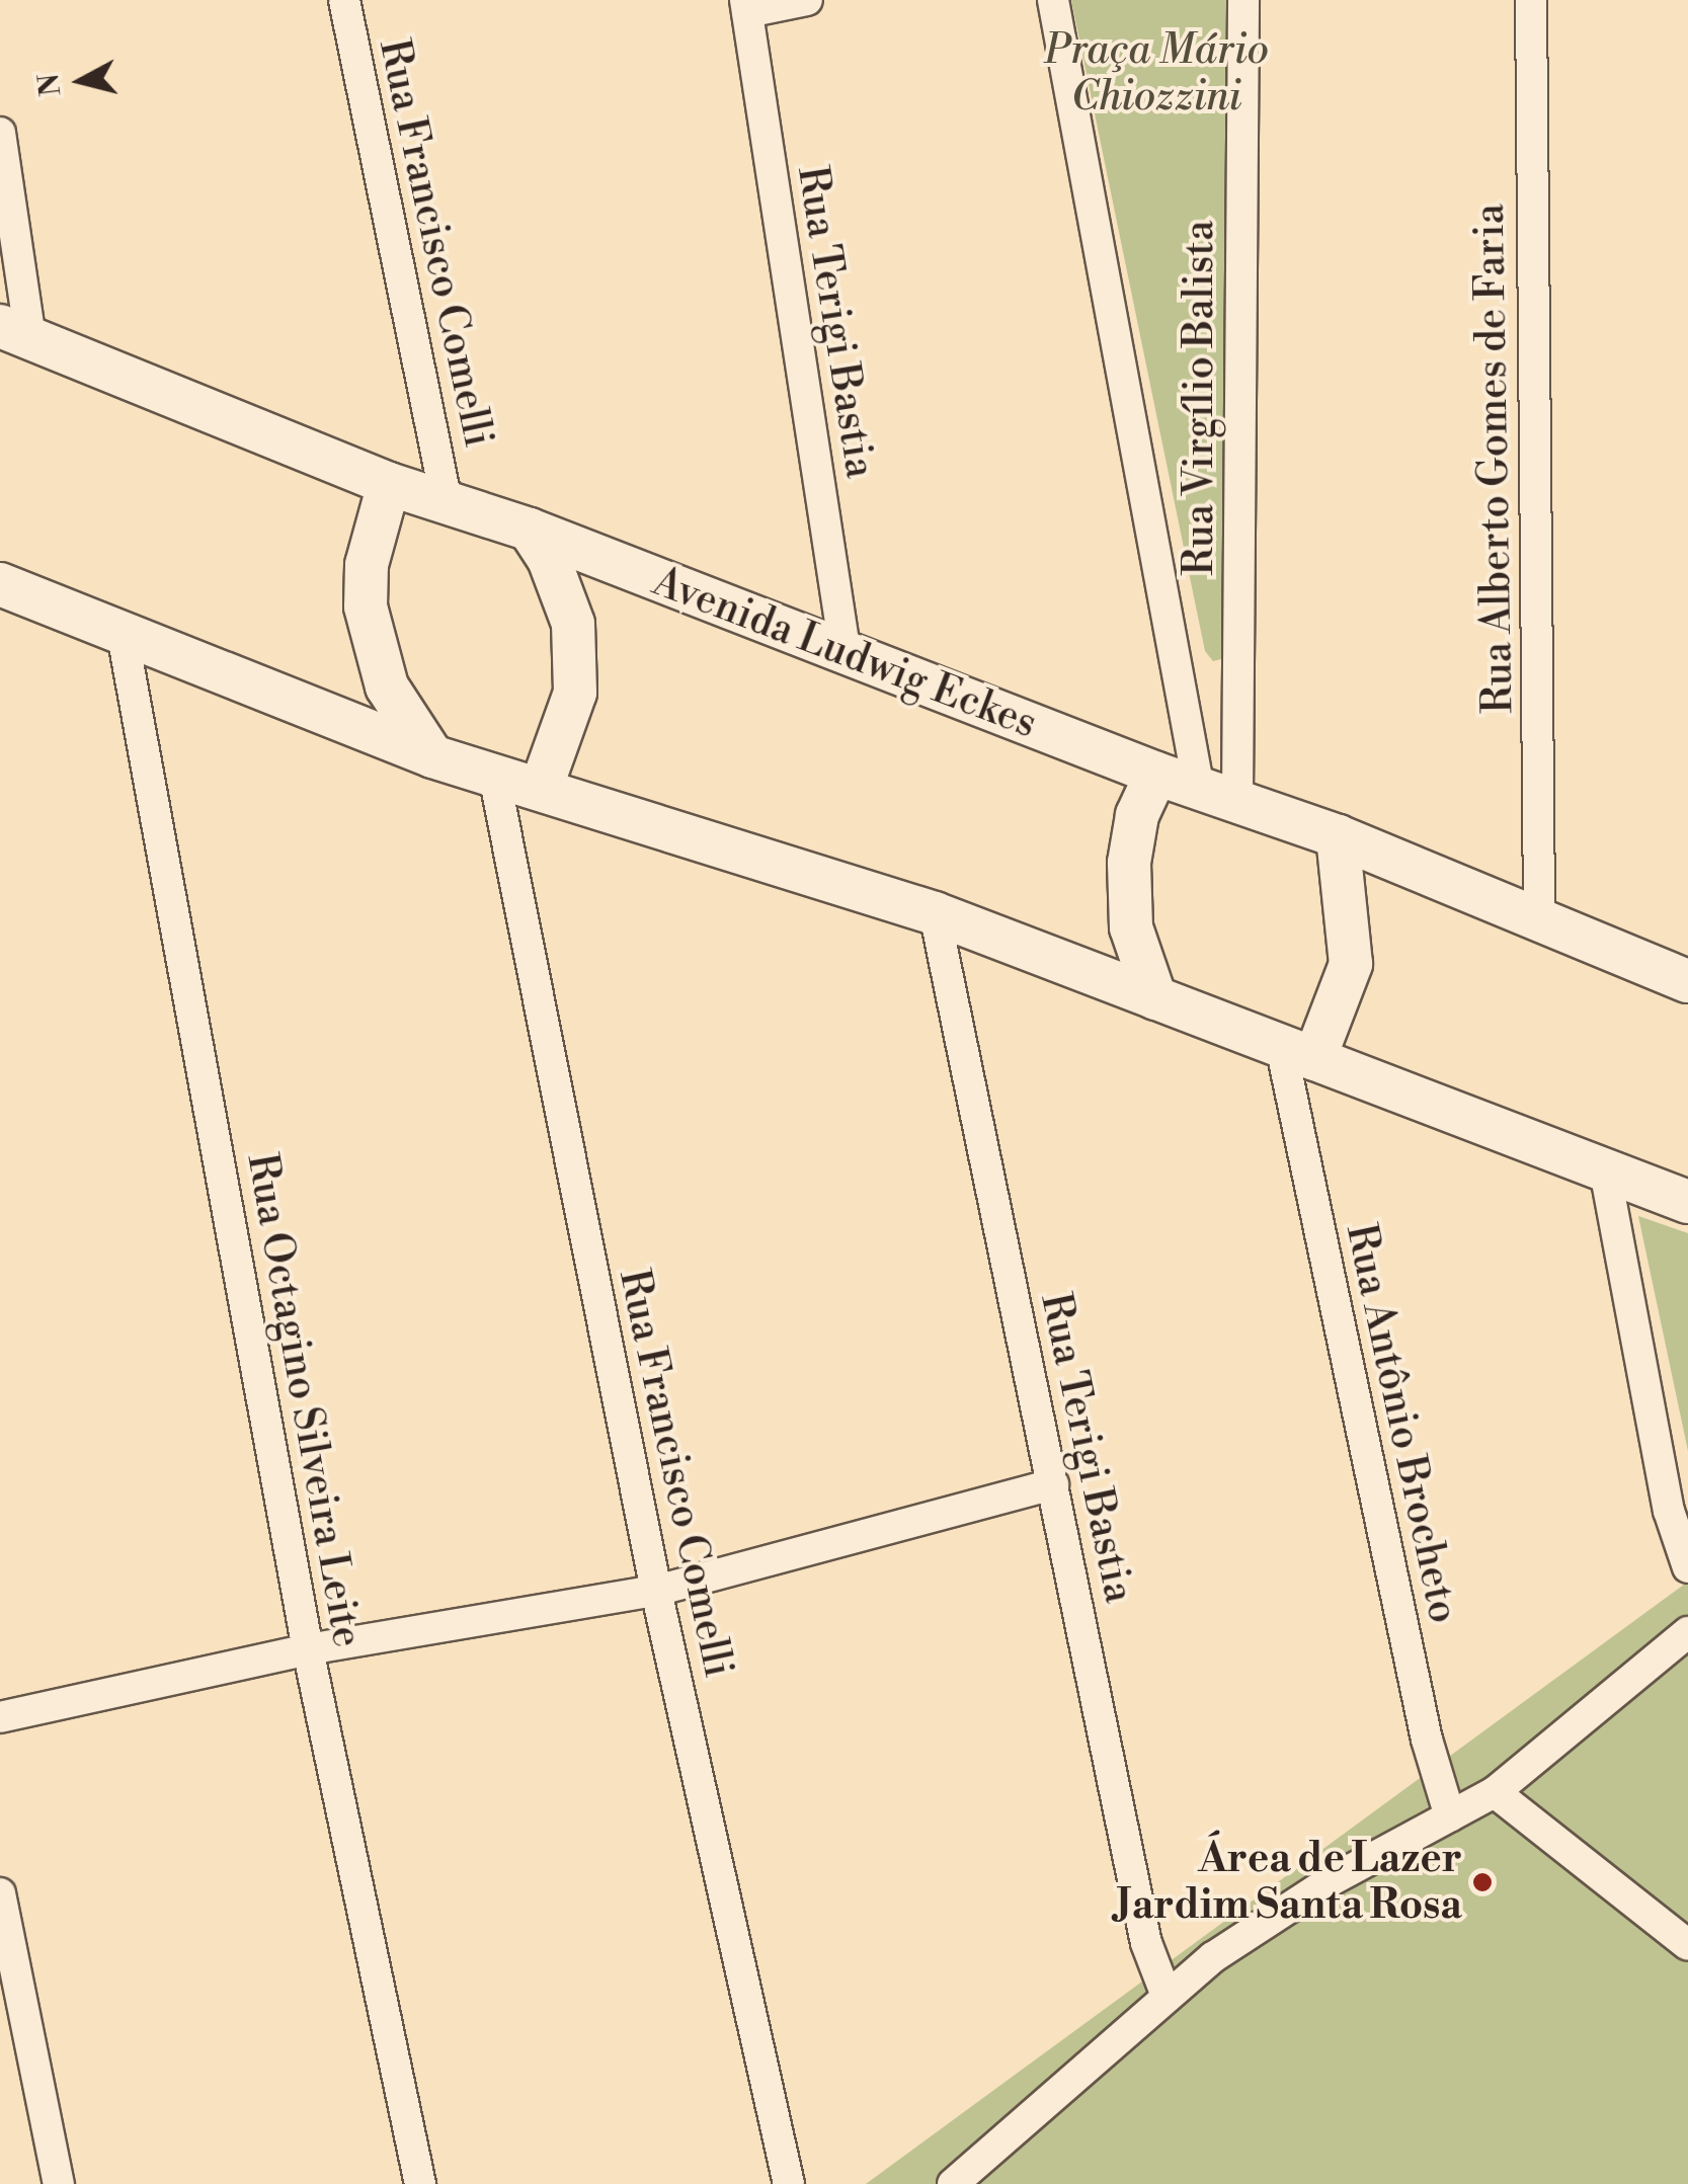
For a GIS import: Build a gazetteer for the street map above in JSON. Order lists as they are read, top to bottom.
{
  "streets": {
    "main road": ["Avenida Ludwig Eckes"],
    "street": [
      "Rua Francisco Comelli",
      "Rua Terigi Bastia",
      "Rua Virgílio Balista",
      "Rua Alberto Gomes de Faria",
      "Rua Octagino Silveira Leite",
      "Rua Antônio Brocheto"
    ]
  },
  "crossings": [
    ["Rua Francisco Comelli", "Avenida Ludwig Eckes"],
    ["Rua Terigi Bastia", "Avenida Ludwig Eckes"],
    ["Rua Virgílio Balista", "Avenida Ludwig Eckes"],
    ["Rua Virgílio Balista", "Rua Antônio Brocheto"],
    ["Rua Alberto Gomes de Faria", "Avenida Ludwig Eckes"],
    ["Avenida Ludwig Eckes", "Rua Antônio Brocheto"]
  ],
  "parks": ["Praça Mário Chiozzini"],
  "places": ["Área de Lazer Jardim Santa Rosa"],
  "north": "left"
}
